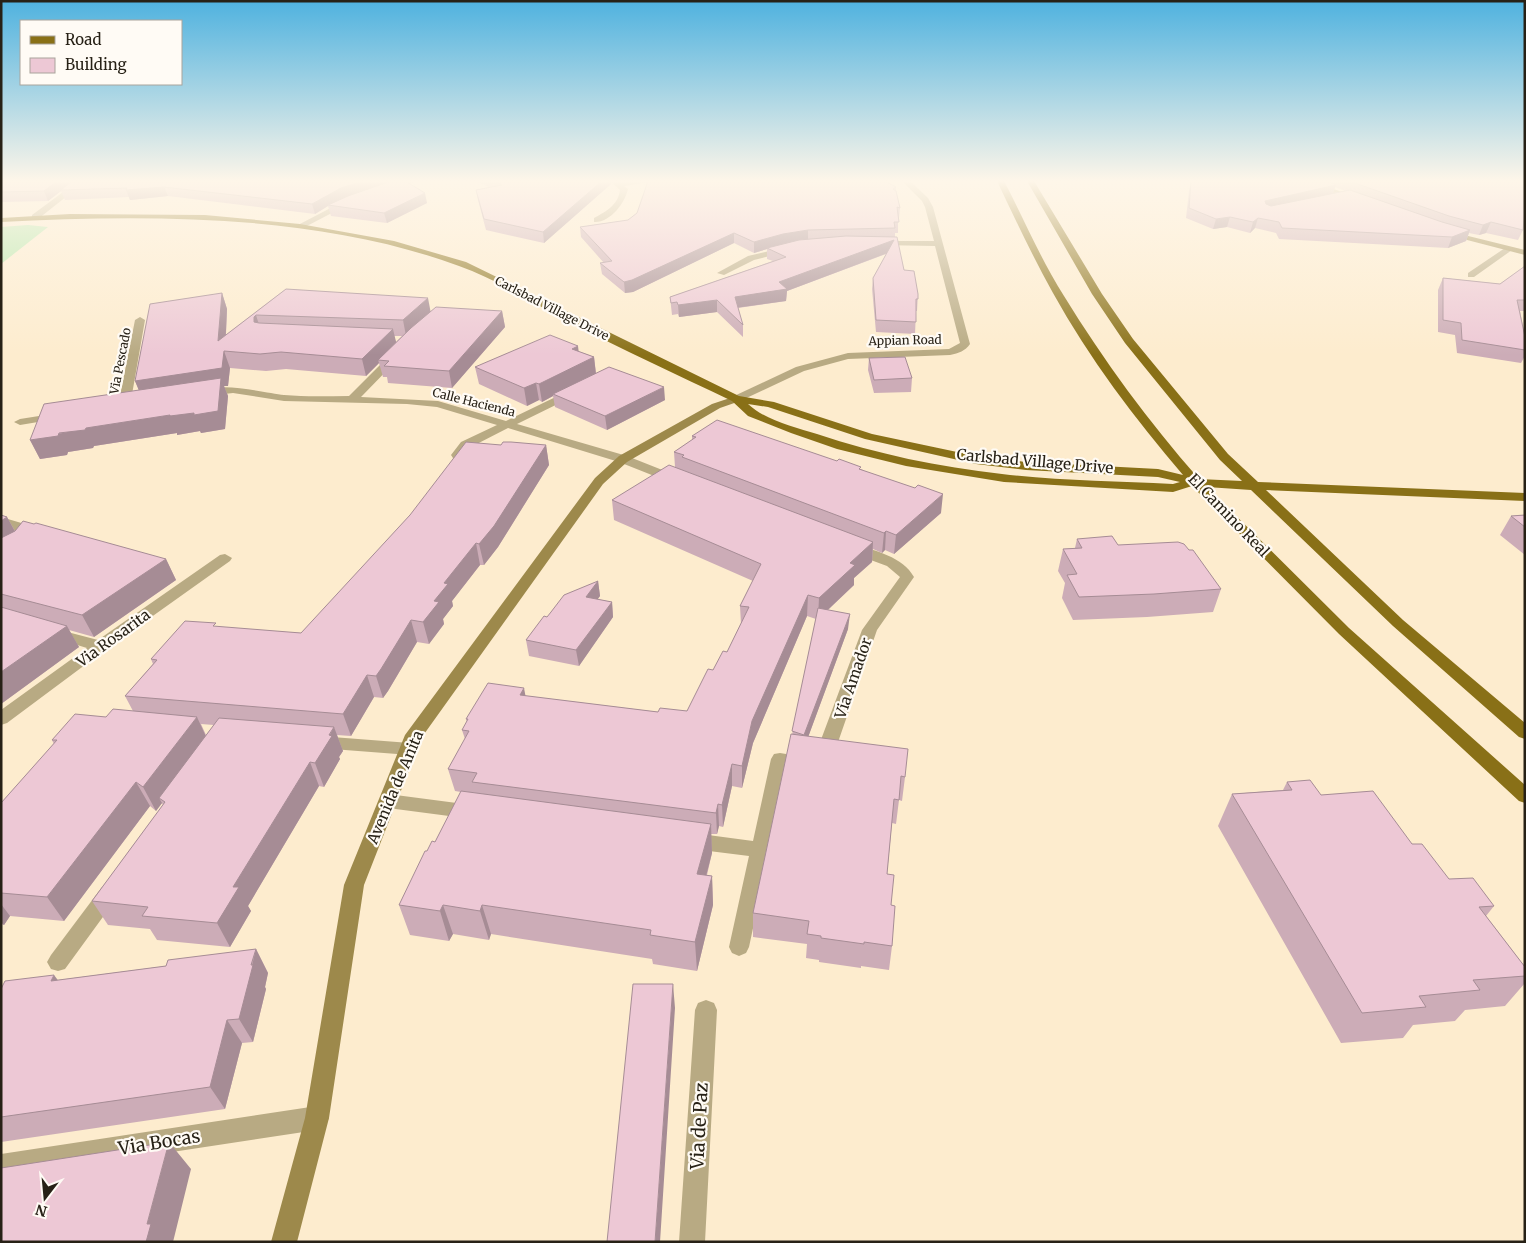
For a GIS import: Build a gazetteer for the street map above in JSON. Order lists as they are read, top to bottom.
{
  "streets": {
    "main road": ["Carlsbad Village Drive", "El Camino Real"],
    "street": [
      "Appian Road",
      "Via Pescado",
      "Calle Hacienda",
      "Via Rosarita",
      "Via Amador",
      "Avenida de Anita",
      "Via de Paz",
      "Via Bocas"
    ]
  },
  "crossings": [
    ["Carlsbad Village Drive", "Appian Road"],
    ["Carlsbad Village Drive", "El Camino Real"],
    ["Carlsbad Village Drive", "Avenida de Anita"],
    ["Appian Road", "Avenida de Anita"],
    ["Calle Hacienda", "Avenida de Anita"],
    ["Avenida de Anita", "Via Bocas"]
  ],
  "legend": ["Road", "Building"],
  "north": "bottom"
}
